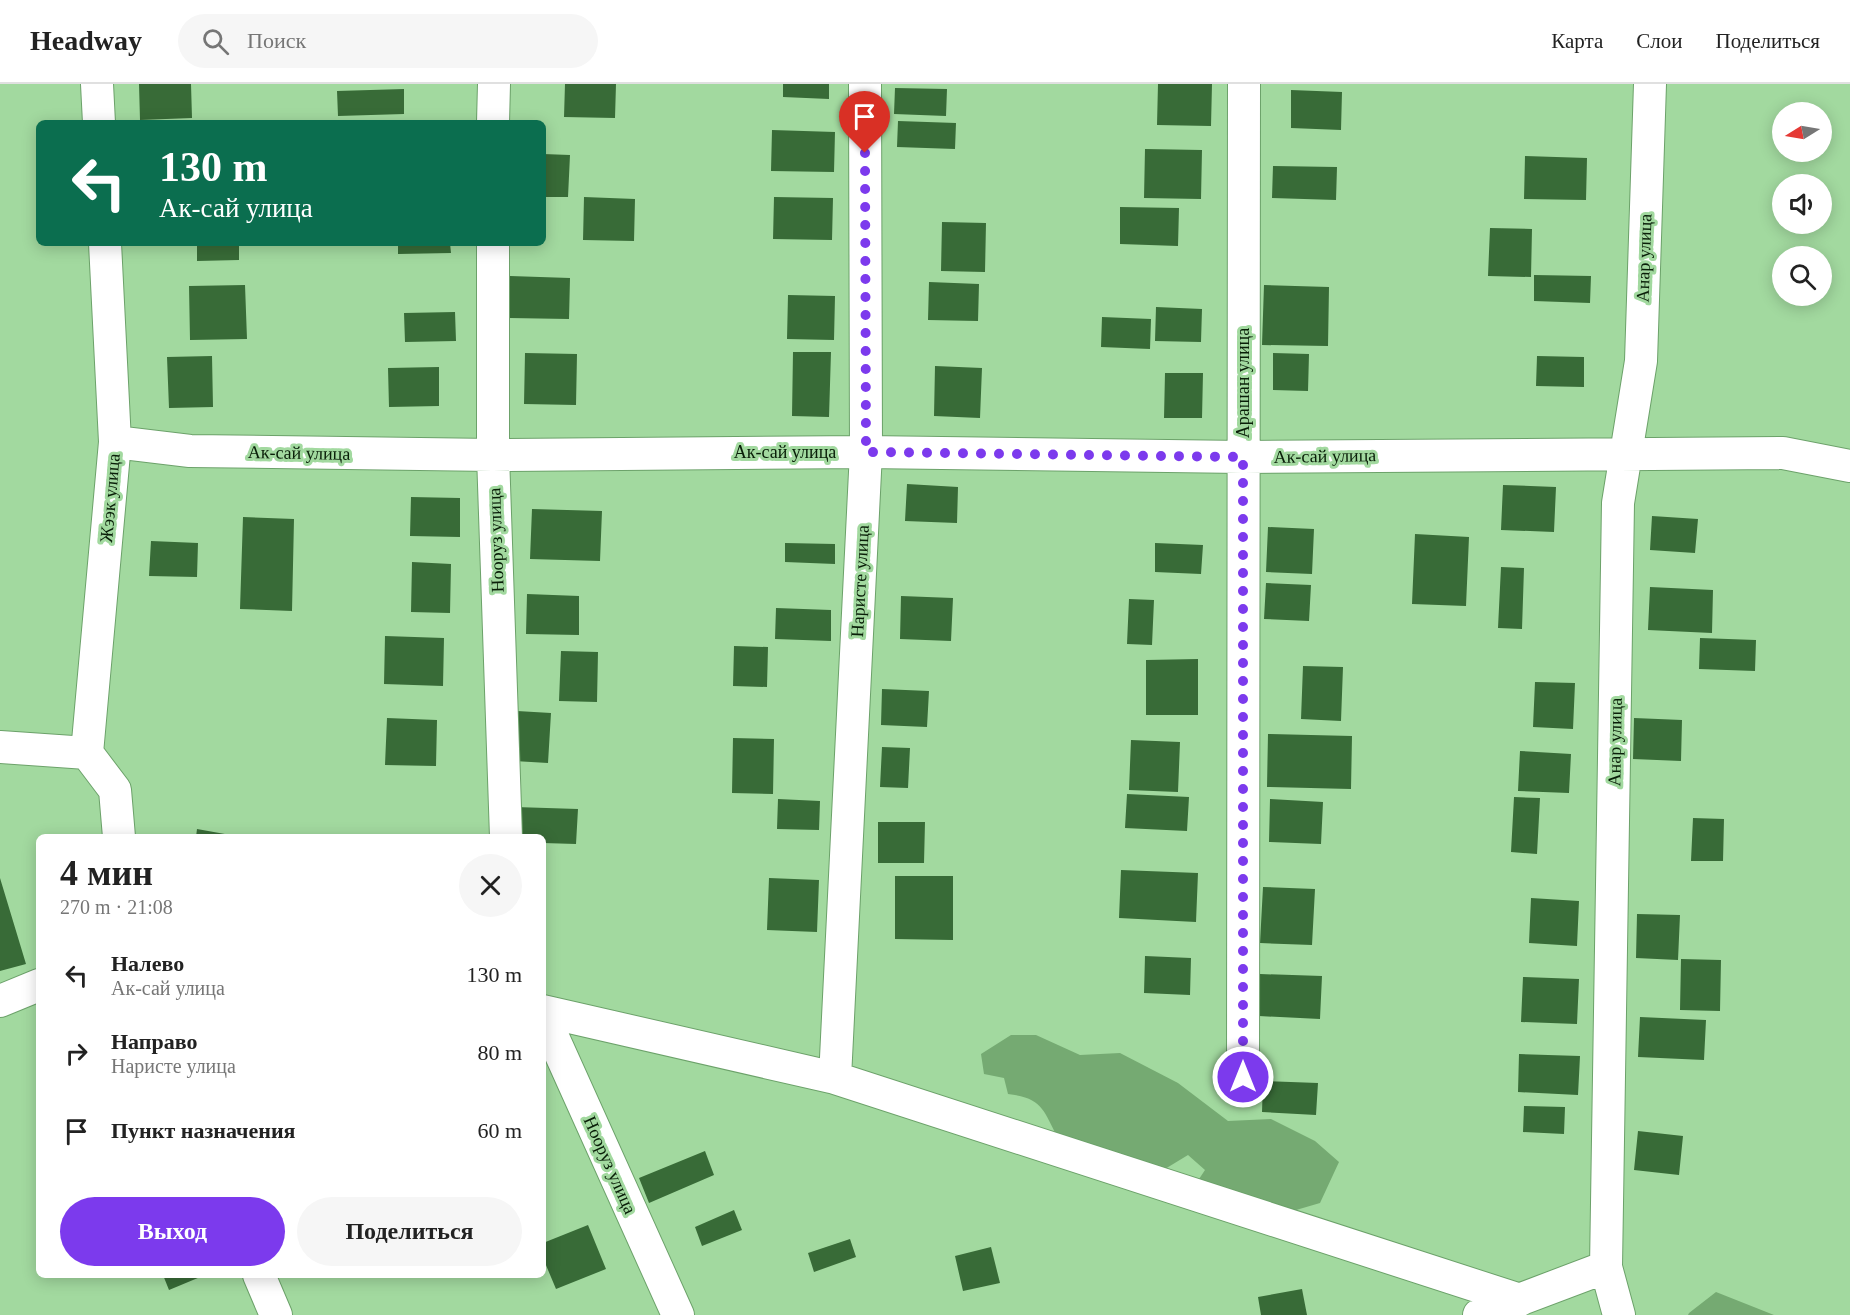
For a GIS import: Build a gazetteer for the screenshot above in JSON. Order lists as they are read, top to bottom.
{
  "streets": {
    "street": [
      "Анар улица",
      "Арашан улица",
      "Ак-сай улица",
      "Жээк улица",
      "Нооруз улица",
      "Наристе улица"
    ]
  },
  "crossings": [
    ["Анар улица", "Ак-сай улица"],
    ["Арашан улица", "Ак-сай улица"],
    ["Ак-сай улица", "Жээк улица"],
    ["Ак-сай улица", "Нооруз улица"],
    ["Ак-сай улица", "Наристе улица"]
  ],
  "north": "left",
  "page": {
    "header": "Headway",
    "search": "Поиск",
    "nav": ["Карта", "Слои", "Поделиться"],
    "turn": ["130 m", "Ак-сай улица"],
    "heading": ["4 мин", "270 m · 21:08"],
    "list": [
      {
        "name": "Налево",
        "note": "Ак-сай улица",
        "value": "130 m"
      },
      {
        "name": "Направо",
        "note": "Наристе улица",
        "value": "80 m"
      },
      {
        "name": "Пункт назначения",
        "value": "60 m"
      }
    ],
    "buttons": ["Выход", "Поделиться"]
  }
}
